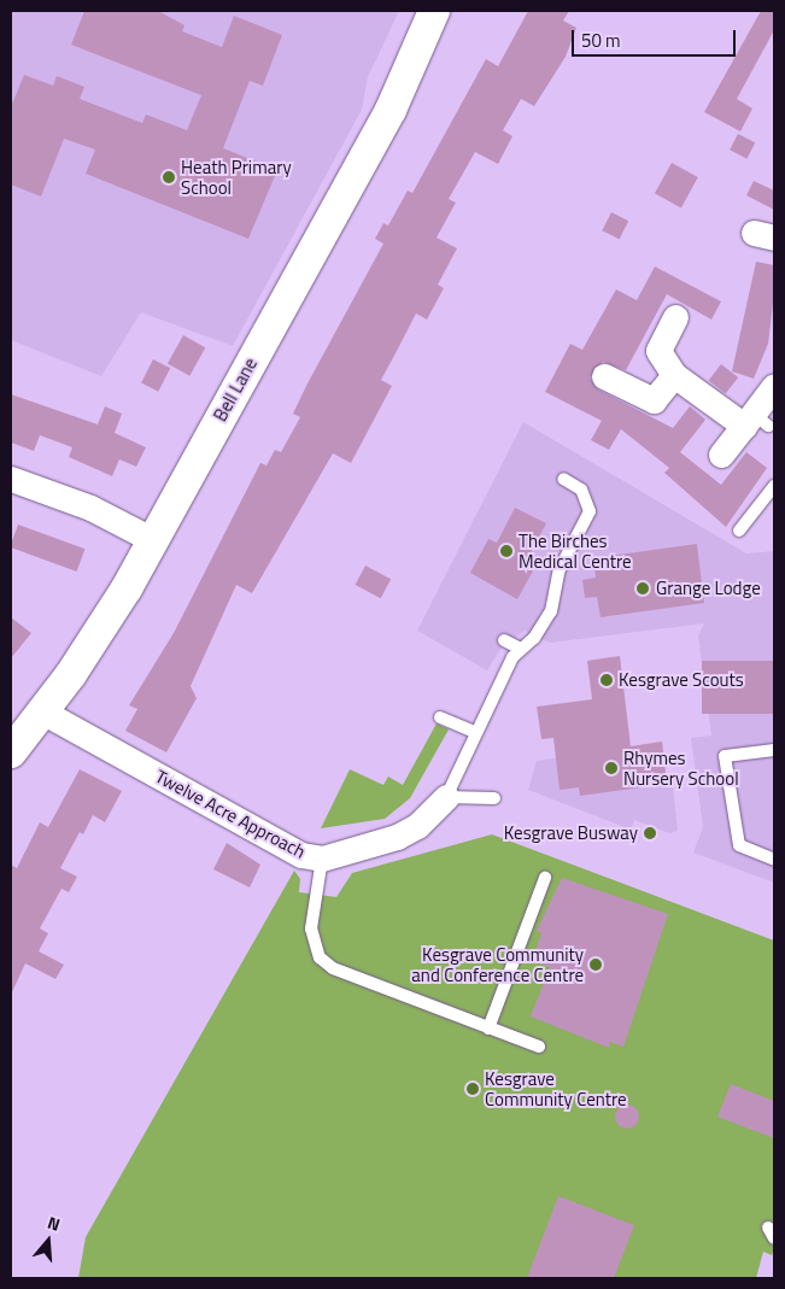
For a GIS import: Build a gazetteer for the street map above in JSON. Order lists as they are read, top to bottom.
{
  "streets": {
    "street": ["Bell Lane", "Twelve Acre Approach"]
  },
  "crossings": [
    ["Bell Lane", "Twelve Acre Approach"]
  ],
  "places": [
    "Heath Primary School",
    "The Birches Medical Centre",
    "Grange Lodge",
    "Kesgrave Scouts",
    "Rhymes Nursery School",
    "Kesgrave Busway",
    "Kesgrave Community and Conference Centre",
    "Kesgrave Community Centre"
  ],
  "scale_bar": "50 m",
  "north": "top"
}
